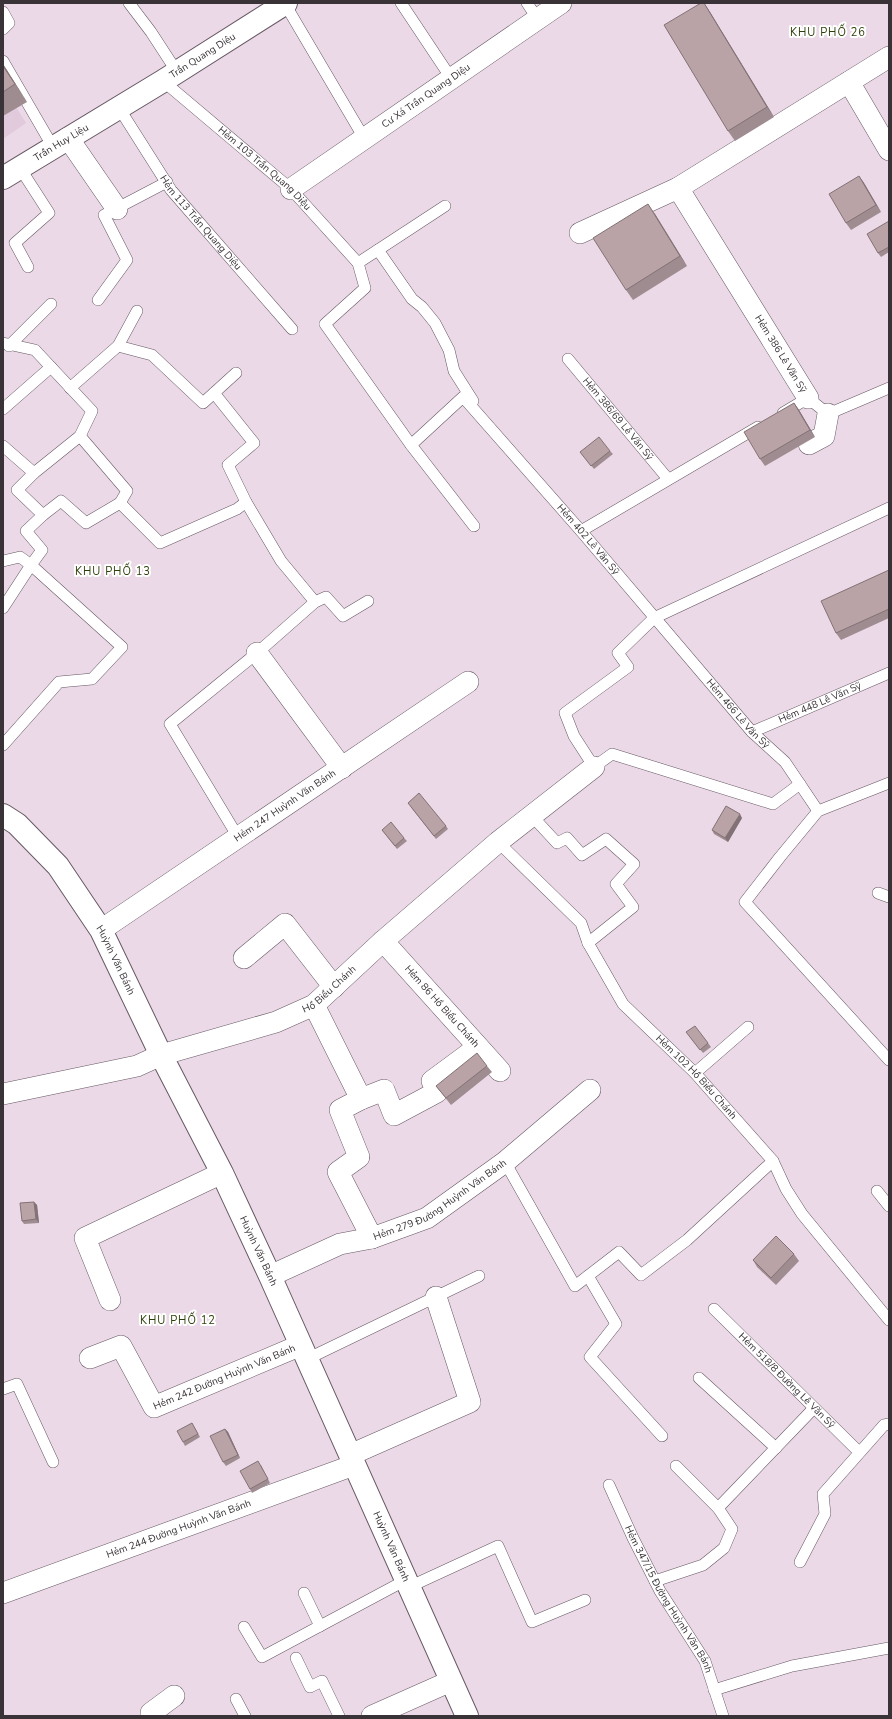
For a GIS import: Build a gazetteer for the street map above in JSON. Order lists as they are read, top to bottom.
{
  "streets": {
    "street": [
      "Trần Quang Diệu",
      "Cư Xá Trần Quang Diệu",
      "Trần Huy Liệu",
      "Hẻm 386 Lê Văn Sỹ",
      "Hẻm 247 Huỳnh Văn Bánh",
      "Huỳnh Văn Bánh",
      "Hồ Biểu Chánh",
      "Hẻm 86 Hồ Biểu Chánh",
      "Hẻm 279 Đường Huỳnh Văn Bánh",
      "Hẻm 242 Đường Huỳnh Văn Bánh",
      "Hẻm 244 Đường Huỳnh Văn Bánh"
    ],
    "lane": [
      "Hẻm 103 Trần Quang Diệu",
      "Hẻm 113 Trần Quang Diệu",
      "Hẻm 386/69 Lê Văn Sỹ",
      "Hẻm 402 Lê Văn Sỹ",
      "Hẻm 448 Lê Văn Sỹ",
      "Hẻm 466 Lê Văn Sỹ",
      "Hẻm 102 Hồ Biểu Chánh",
      "Hẻm 518/8 Đường Lê Văn Sỹ",
      "Hẻm 347/15 Đường Huỳnh Văn Bánh"
    ]
  },
  "crossings": [
    ["Trần Quang Diệu", "Trần Huy Liệu"],
    ["Trần Quang Diệu", "Hẻm 103 Trần Quang Diệu"],
    ["Trần Quang Diệu", "Hẻm 113 Trần Quang Diệu"],
    ["Cư Xá Trần Quang Diệu", "Hẻm 103 Trần Quang Diệu"],
    ["Trần Huy Liệu", "Hẻm 113 Trần Quang Diệu"],
    ["Hẻm 103 Trần Quang Diệu", "Hẻm 402 Lê Văn Sỹ"],
    ["Hẻm 386 Lê Văn Sỹ", "Hẻm 386/69 Lê Văn Sỹ"],
    ["Hẻm 386 Lê Văn Sỹ", "Hẻm 402 Lê Văn Sỹ"],
    ["Hẻm 402 Lê Văn Sỹ", "Hẻm 466 Lê Văn Sỹ"],
    ["Hẻm 448 Lê Văn Sỹ", "Hẻm 466 Lê Văn Sỹ"],
    ["Hẻm 247 Huỳnh Văn Bánh", "Huỳnh Văn Bánh"],
    ["Huỳnh Văn Bánh", "Hồ Biểu Chánh"],
    ["Huỳnh Văn Bánh", "Hẻm 279 Đường Huỳnh Văn Bánh"],
    ["Huỳnh Văn Bánh", "Hẻm 242 Đường Huỳnh Văn Bánh"],
    ["Huỳnh Văn Bánh", "Hẻm 244 Đường Huỳnh Văn Bánh"],
    ["Hồ Biểu Chánh", "Hẻm 86 Hồ Biểu Chánh"],
    ["Hồ Biểu Chánh", "Hẻm 102 Hồ Biểu Chánh"]
  ],
  "districts": ["KHU PHỐ 26", "KHU PHỐ 13", "KHU PHỐ 12"]
}
